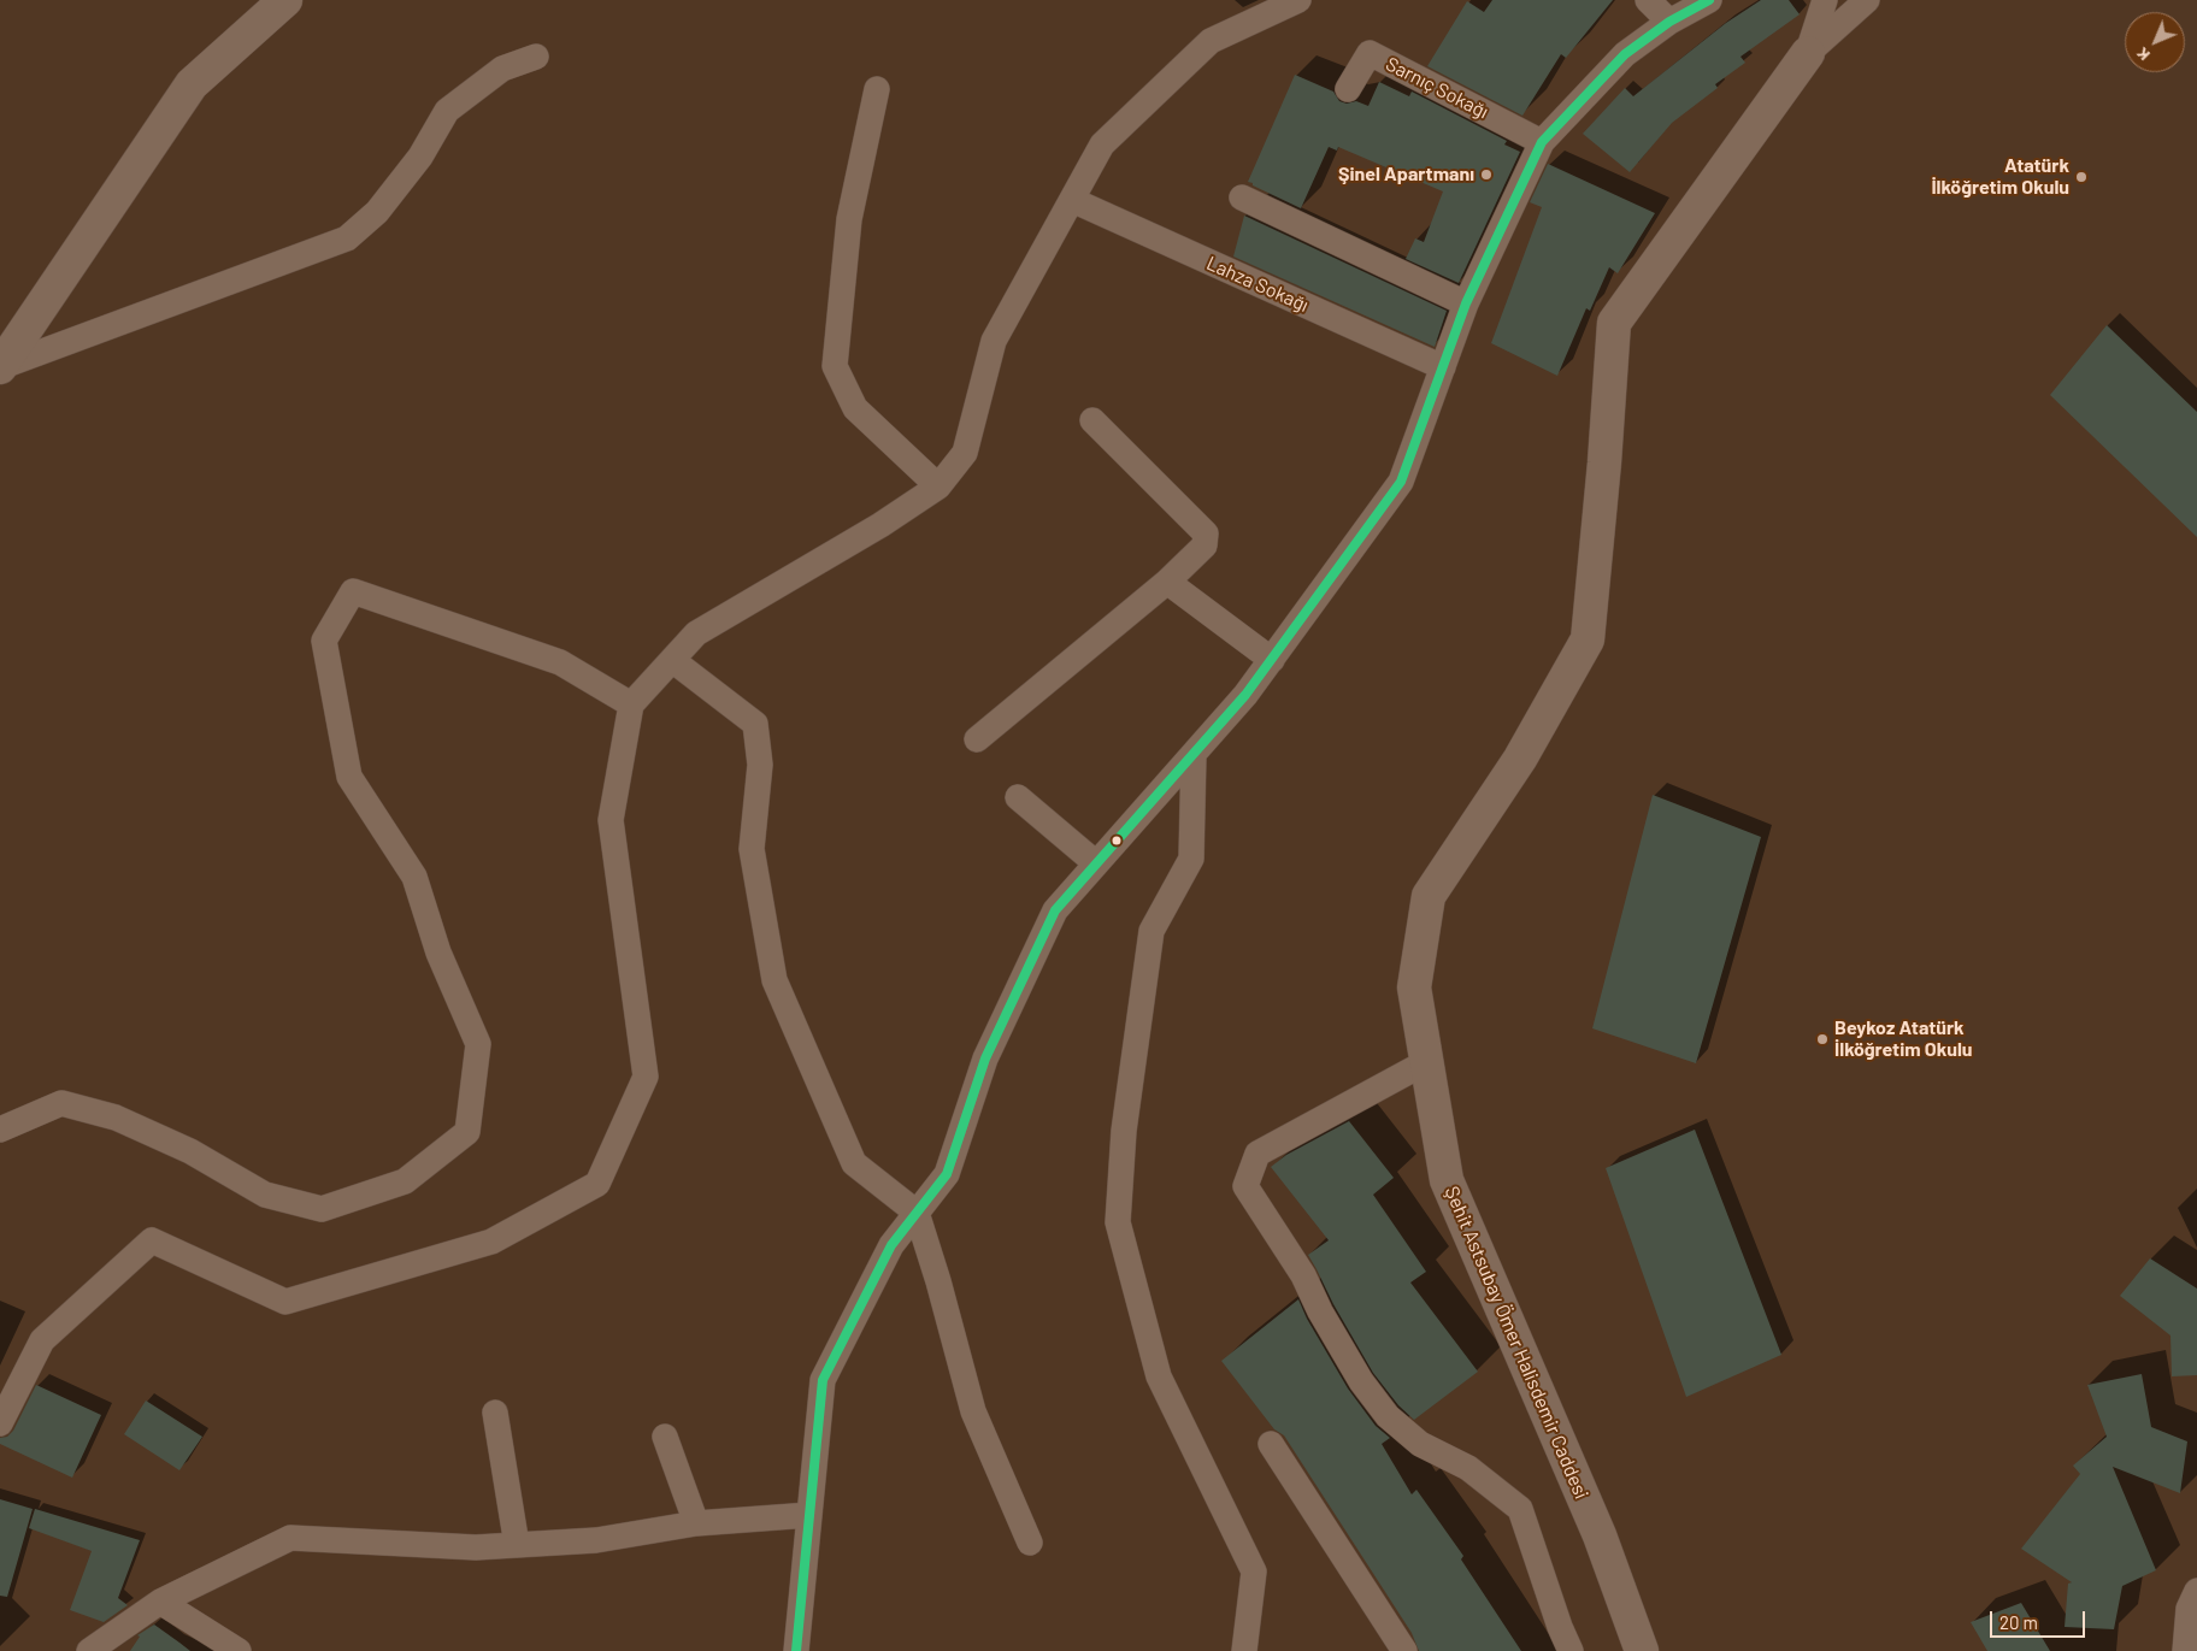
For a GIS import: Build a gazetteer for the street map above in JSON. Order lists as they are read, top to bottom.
{
  "streets": {
    "street": ["Sarnıç Sokağı", "Lahza Sokağı", "Şehit Astsubay Ömer Halisdemir Caddesi"]
  },
  "places": ["Şinel Apartmanı", "Atatürk İlköğretim Okulu", "Beykoz Atatürk İlköğretim Okulu"],
  "scale_bar": "20 m",
  "north": "bottom left"
}
